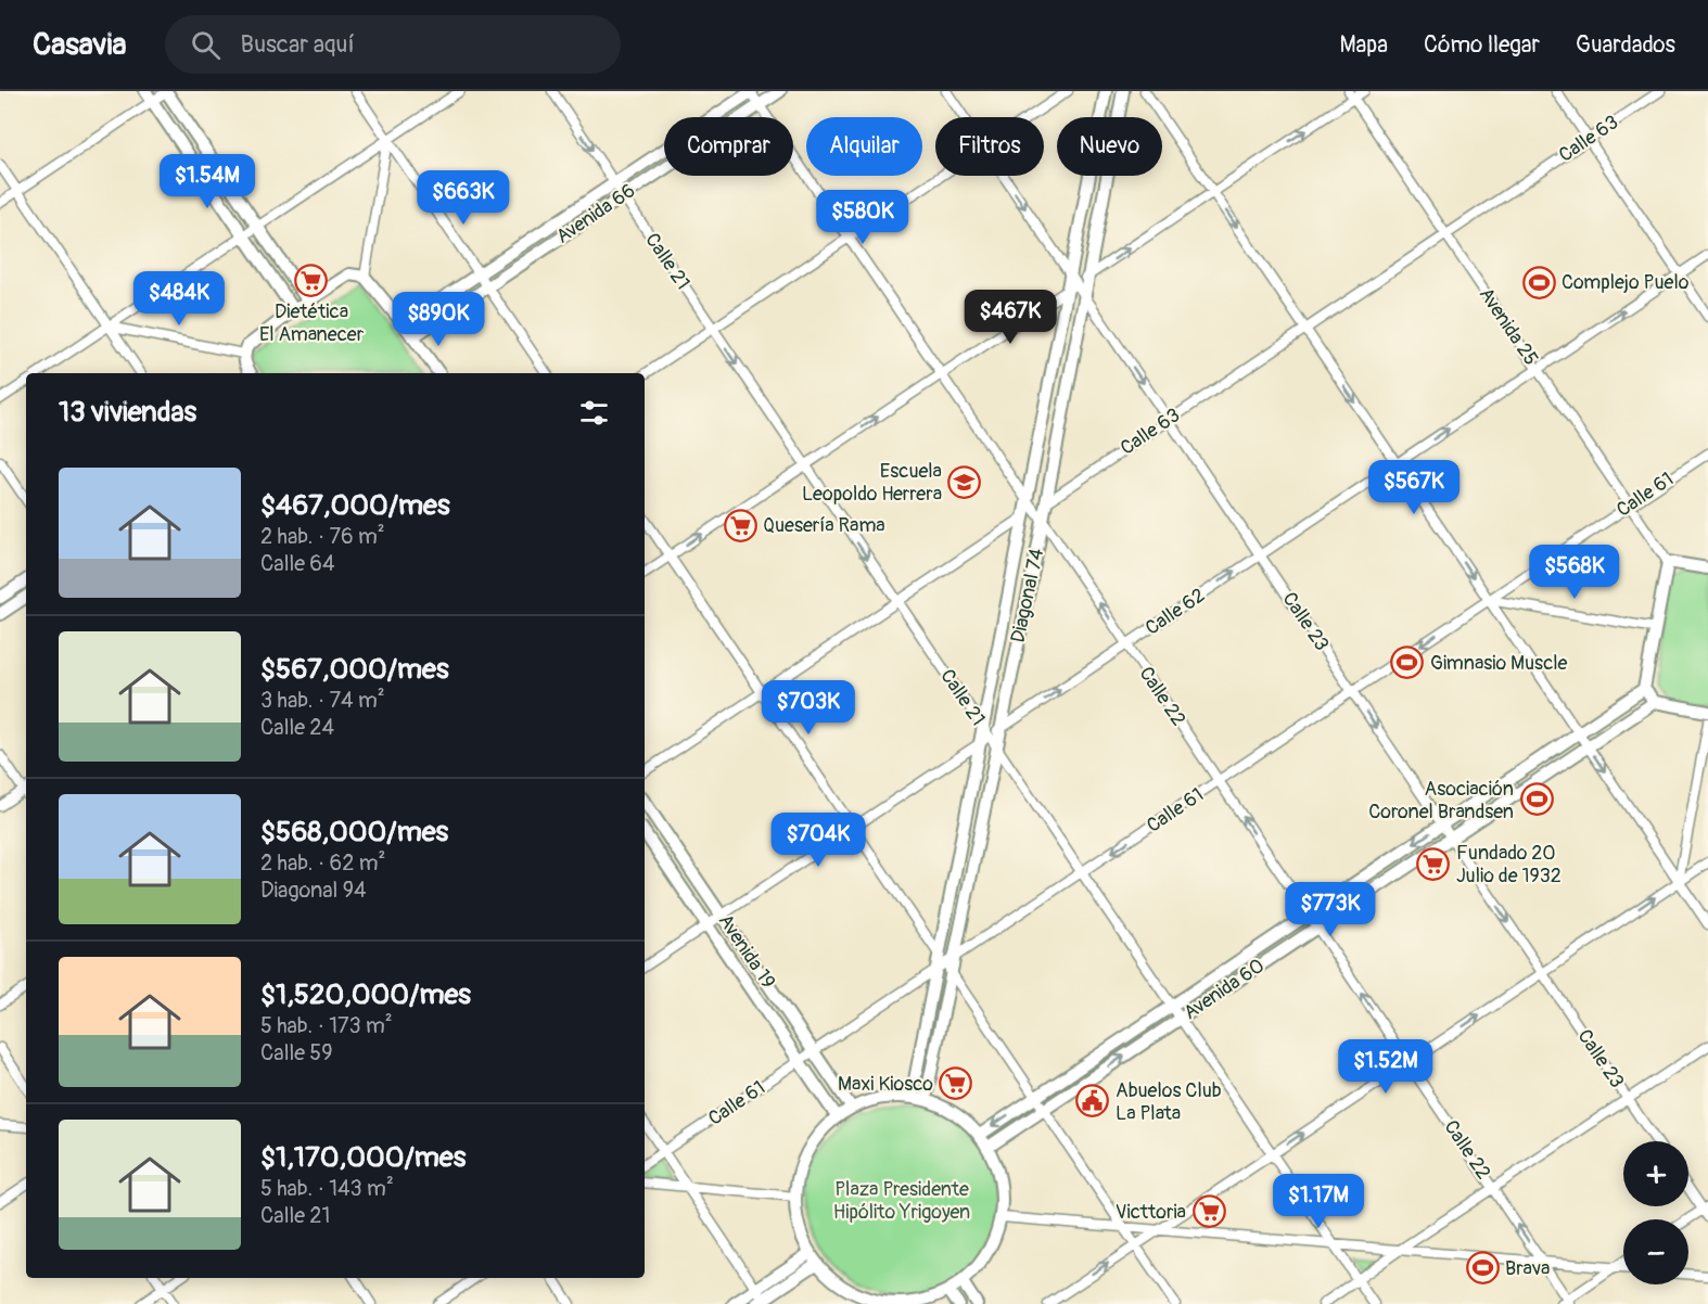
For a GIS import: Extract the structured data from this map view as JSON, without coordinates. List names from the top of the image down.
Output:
{
  "streets": {
    "main road": [
      "Avenida 66",
      "Diagonal 74",
      "Avenida 19",
      "Avenida 60"
    ],
    "street": [
      "Calle 63",
      "Calle 21",
      "Avenida 25",
      "Calle 61",
      "Calle 62",
      "Calle 23",
      "Calle 22"
    ]
  },
  "crossings": [
    ["Calle 63", "Avenida 25"],
    ["Calle 63", "Diagonal 74"],
    ["Calle 63", "Calle 23"],
    ["Calle 63", "Calle 22"],
    ["Avenida 66", "Calle 21"],
    ["Avenida 66", "Calle 22"],
    ["Calle 21", "Calle 61"],
    ["Calle 21", "Diagonal 74"],
    ["Calle 21", "Calle 62"],
    ["Calle 21", "Avenida 60"],
    ["Avenida 25", "Calle 61"],
    ["Avenida 25", "Calle 62"],
    ["Calle 61", "Diagonal 74"],
    ["Calle 61", "Calle 23"],
    ["Calle 61", "Calle 22"],
    ["Calle 61", "Avenida 19"],
    ["Diagonal 74", "Calle 62"],
    ["Diagonal 74", "Calle 23"],
    ["Diagonal 74", "Calle 22"],
    ["Diagonal 74", "Avenida 19"],
    ["Diagonal 74", "Avenida 60"],
    ["Calle 62", "Calle 23"],
    ["Calle 62", "Calle 22"],
    ["Calle 62", "Avenida 19"],
    ["Calle 23", "Avenida 60"],
    ["Calle 22", "Avenida 60"],
    ["Avenida 19", "Avenida 60"]
  ],
  "one_way": ["Calle 62", "Calle 23", "Calle 22"],
  "parks": ["Plaza Presidente Hipólito Yrigoyen"],
  "places": {
    "supermarket": [
      "Dietética El Amanecer",
      "Quesería Rama",
      "Fundado 20 Julio de 1932",
      "Maxi Kiosco",
      "Victtoria"
    ],
    "sports": [
      "Complejo Puelo",
      "Gimnasio Muscle",
      "Asociación Coronel Brandsen",
      "Brava"
    ],
    "school or university": ["Escuela Leopoldo Herrera"],
    "public building": ["Abuelos Club La Plata"]
  },
  "page": {
    "header": "Casavia",
    "search": "Buscar aquí",
    "nav": ["Mapa", "Cómo llegar", "Guardados"],
    "chip": [
      "Comprar",
      "Alquilar",
      "Filtros",
      "Nuevo"
    ],
    "price": [
      "$1.54M",
      "$663K",
      "$580K",
      "$484K",
      "$467K",
      "$890K",
      "$567K",
      "$568K",
      "$703K",
      "$704K",
      "$773K",
      "$1.52M",
      "$1.17M"
    ],
    "heading": "13 viviendas",
    "list": [
      {
        "name": "$467,000/mes",
        "note": "2 hab. · 76 m² · Calle 64"
      },
      {
        "name": "$567,000/mes",
        "note": "3 hab. · 74 m² · Calle 24"
      },
      {
        "name": "$568,000/mes",
        "note": "2 hab. · 62 m² · Diagonal 94"
      },
      {
        "name": "$1,520,000/mes",
        "note": "5 hab. · 173 m² · Calle 59"
      },
      {
        "name": "$1,170,000/mes",
        "note": "5 hab. · 143 m² · Calle 21"
      }
    ],
    "map_buttons": ["+", "−"]
  }
}
